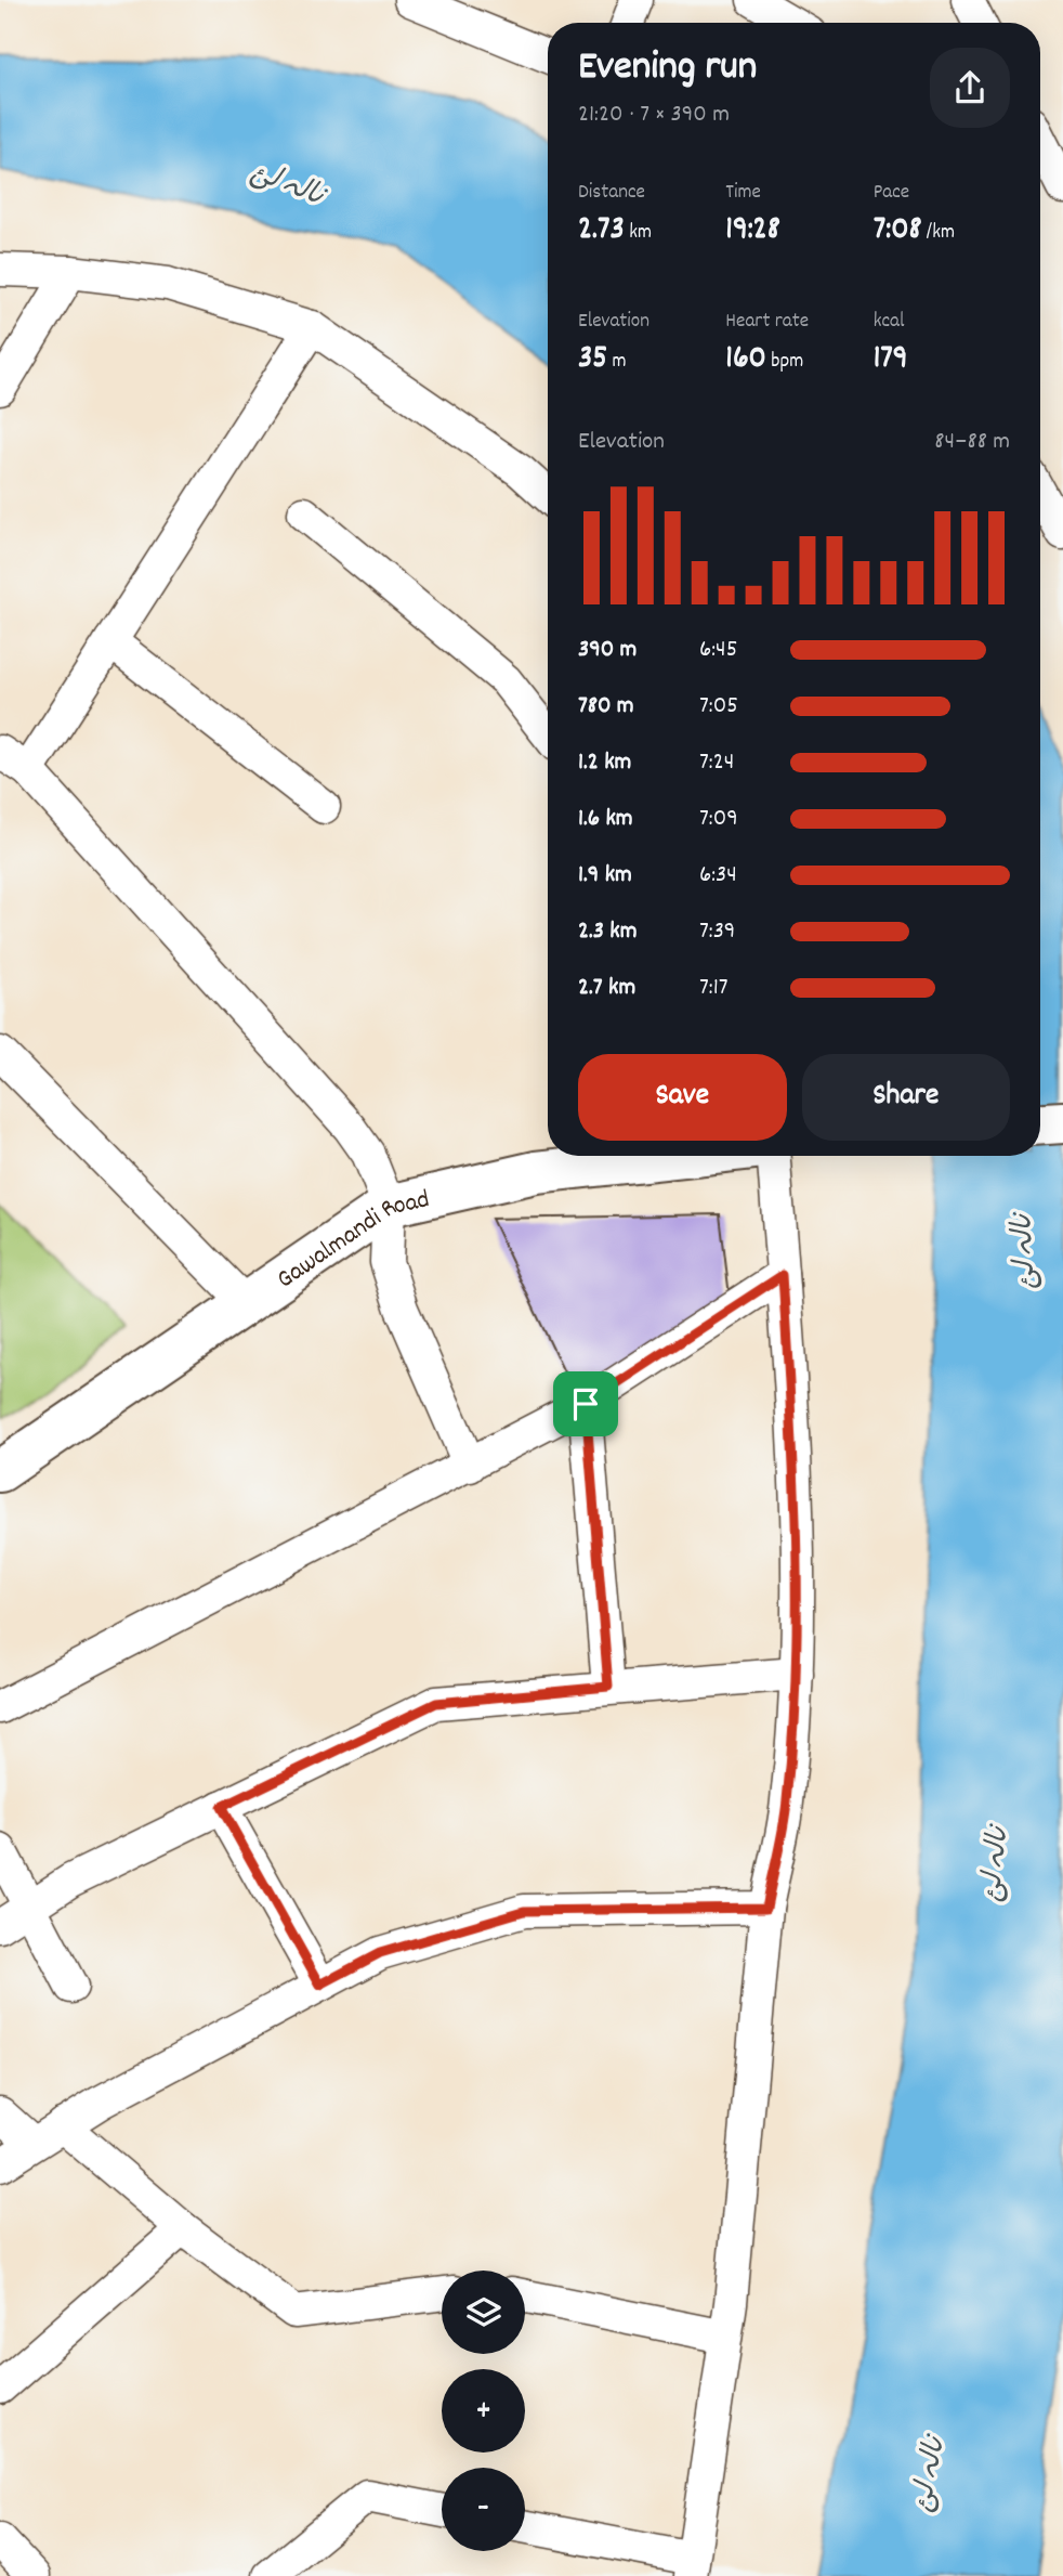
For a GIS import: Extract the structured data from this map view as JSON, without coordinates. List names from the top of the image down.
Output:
{
  "streets": {
    "street": ["Gawalmandi Road"]
  },
  "water": ["نالہ لئ"],
  "page": {
    "heading": ["Evening run", "21:20 · 7 × 390 m"],
    "stats": [
      ["Distance", "2.73 km"],
      ["Time", "19:28"],
      ["Pace", "7:08 /km"],
      ["Elevation", "35 m"],
      ["Heart rate", "160 bpm"],
      ["kcal", "179"]
    ],
    "chart": ["Elevation", "84–88 m"],
    "list": [
      {
        "name": "390 m",
        "note": "6:45"
      },
      {
        "name": "780 m",
        "note": "7:05"
      },
      {
        "name": "1.2 km",
        "note": "7:24"
      },
      {
        "name": "1.6 km",
        "note": "7:09"
      },
      {
        "name": "1.9 km",
        "note": "6:34"
      },
      {
        "name": "2.3 km",
        "note": "7:39"
      },
      {
        "name": "2.7 km",
        "note": "7:17"
      }
    ],
    "buttons": ["Save", "Share"],
    "map_buttons": ["+", "−"]
  }
}
